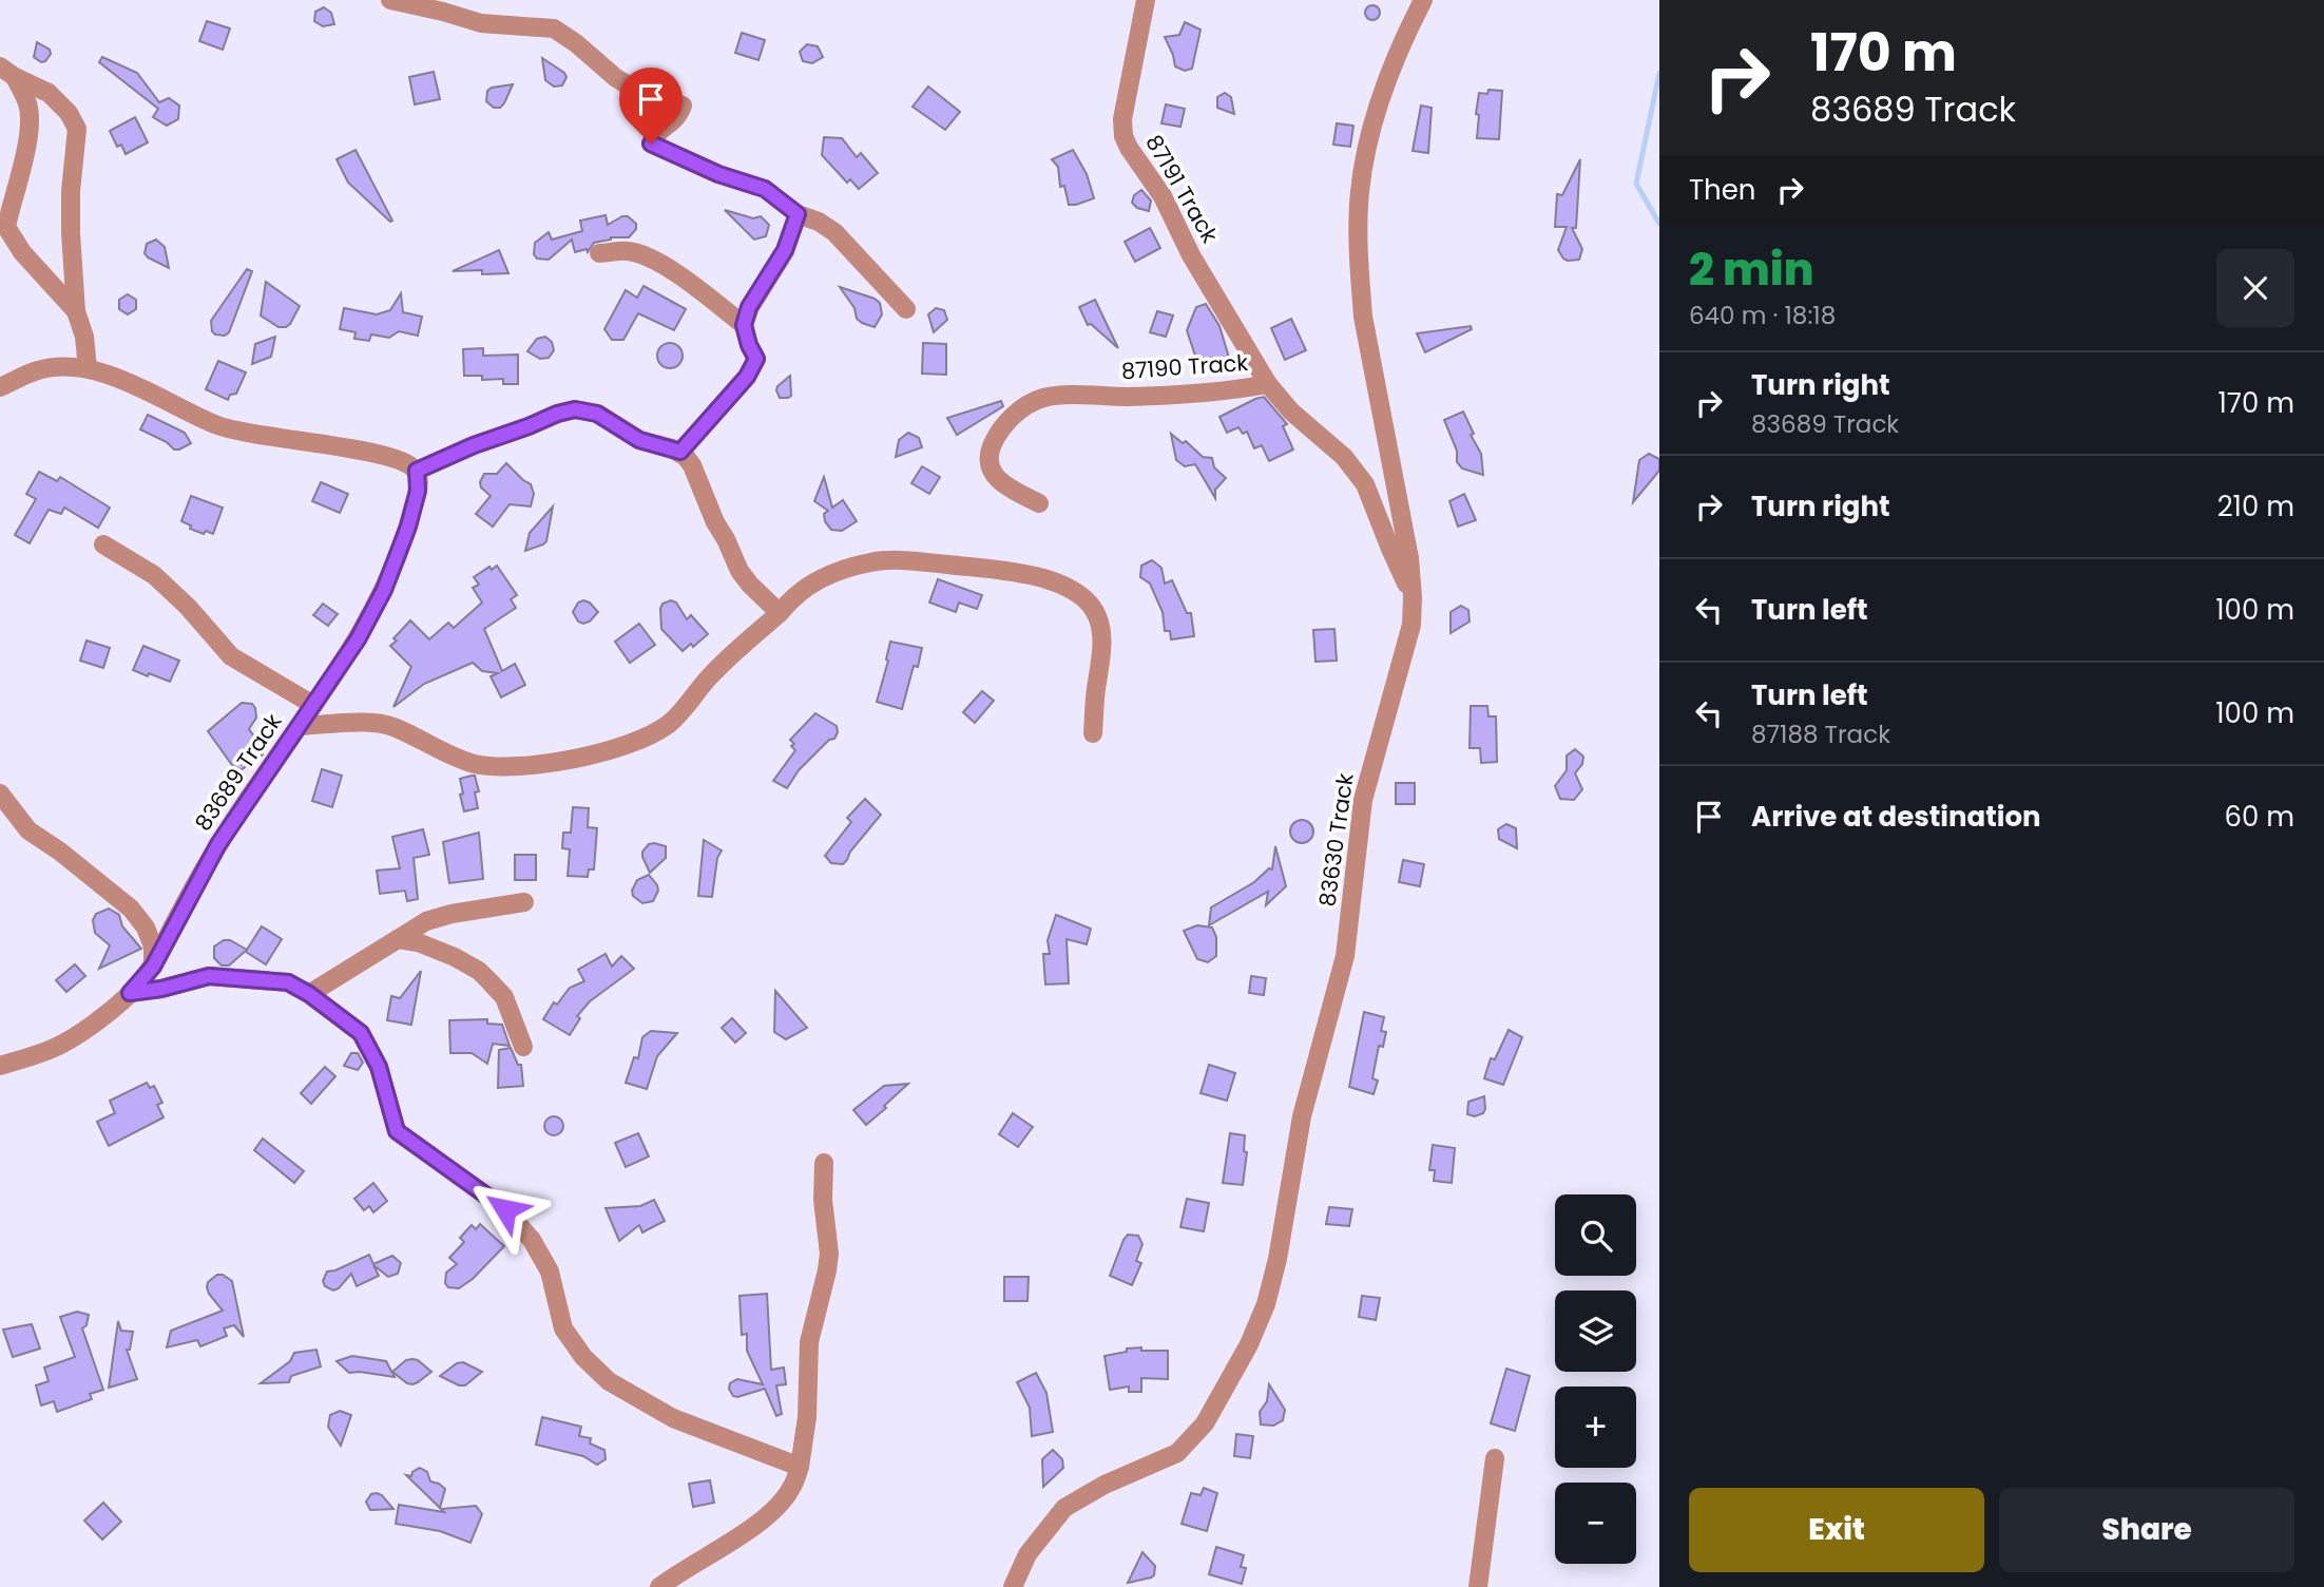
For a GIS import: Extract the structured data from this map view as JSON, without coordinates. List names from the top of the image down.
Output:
{
  "streets": {
    "street": [
      "87191 Track",
      "87190 Track",
      "83689 Track",
      "83630 Track"
    ]
  },
  "crossings": [
    ["87191 Track", "87190 Track"],
    ["87190 Track", "83630 Track"]
  ],
  "page": {
    "turn": ["170 m", "83689 Track"],
    "then": "Then",
    "heading": ["2 min", "640 m · 18:18"],
    "list": [
      {
        "name": "Turn right",
        "note": "83689 Track",
        "value": "170 m"
      },
      {
        "name": "Turn right",
        "value": "210 m"
      },
      {
        "name": "Turn left",
        "value": "100 m"
      },
      {
        "name": "Turn left",
        "note": "87188 Track",
        "value": "100 m"
      },
      {
        "name": "Arrive at destination",
        "value": "60 m"
      }
    ],
    "map_buttons": ["+", "−"],
    "buttons": ["Exit", "Share"]
  }
}
